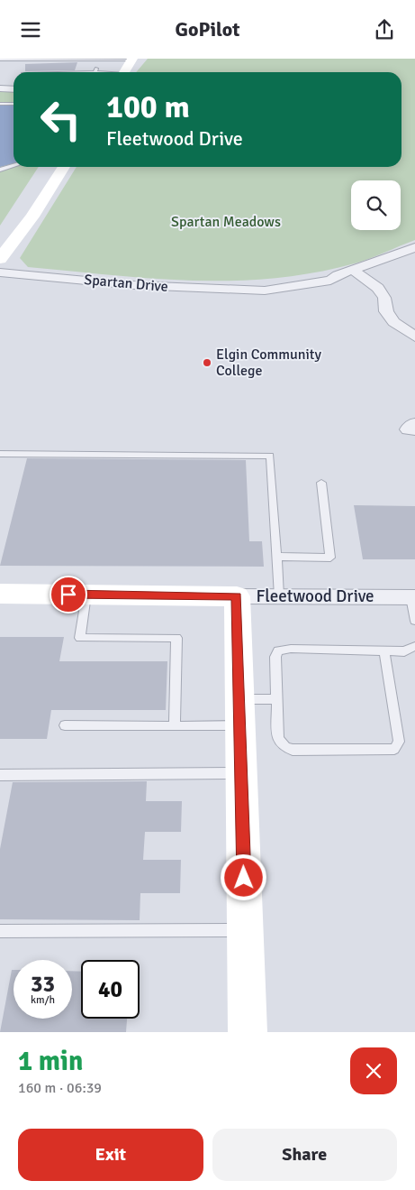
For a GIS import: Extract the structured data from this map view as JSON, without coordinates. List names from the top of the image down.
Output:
{
  "streets": {
    "street": ["Spartan Drive", "Fleetwood Drive"]
  },
  "parks": ["Spartan Meadows"],
  "places": ["Elgin Community College"],
  "page": {
    "header": "GoPilot",
    "turn": ["100 m", "Fleetwood Drive"],
    "speed": "33 km/h",
    "limit": "40",
    "heading": ["1 min", "160 m · 06:39"],
    "buttons": ["Exit", "Share"]
  }
}
